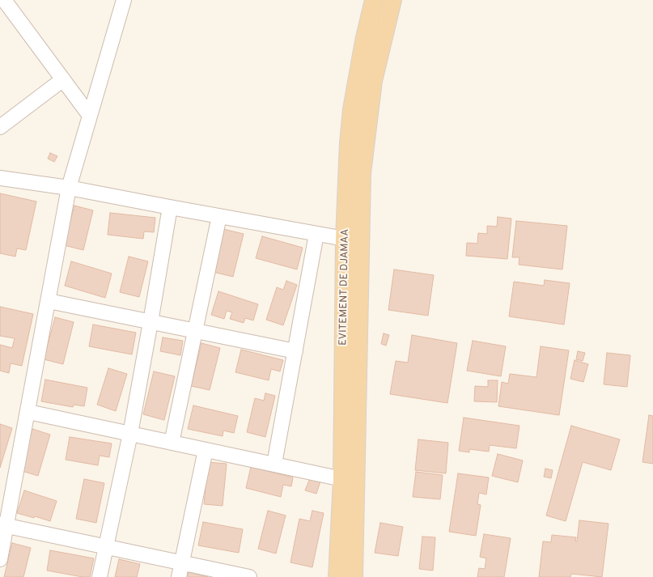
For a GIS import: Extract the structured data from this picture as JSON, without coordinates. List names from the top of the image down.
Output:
{
  "streets": {
    "main road": ["EVITEMENT DE DJAMAA"]
  }
}
